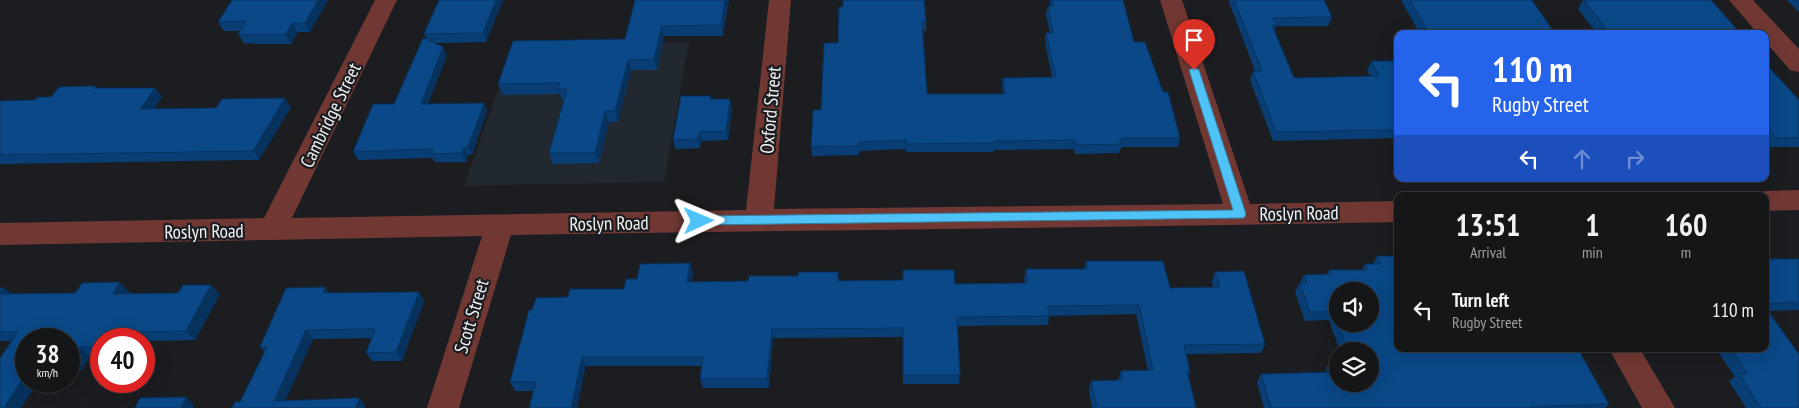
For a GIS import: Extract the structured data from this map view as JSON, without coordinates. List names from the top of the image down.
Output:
{
  "streets": {
    "street": [
      "Oxford Street",
      "Cambridge Street",
      "Roslyn Road",
      "Scott Street"
    ]
  },
  "crossings": [
    ["Oxford Street", "Roslyn Road"],
    ["Cambridge Street", "Roslyn Road"],
    ["Roslyn Road", "Scott Street"]
  ],
  "page": {
    "turn": ["110 m", "Rugby Street"],
    "eta": [
      "13:51",
      "Arrival",
      "1",
      "min",
      "160",
      "m"
    ],
    "list": [
      {
        "name": "Turn left",
        "note": "Rugby Street",
        "value": "110 m"
      }
    ],
    "speed": "38 km/h",
    "limit": "40"
  }
}
